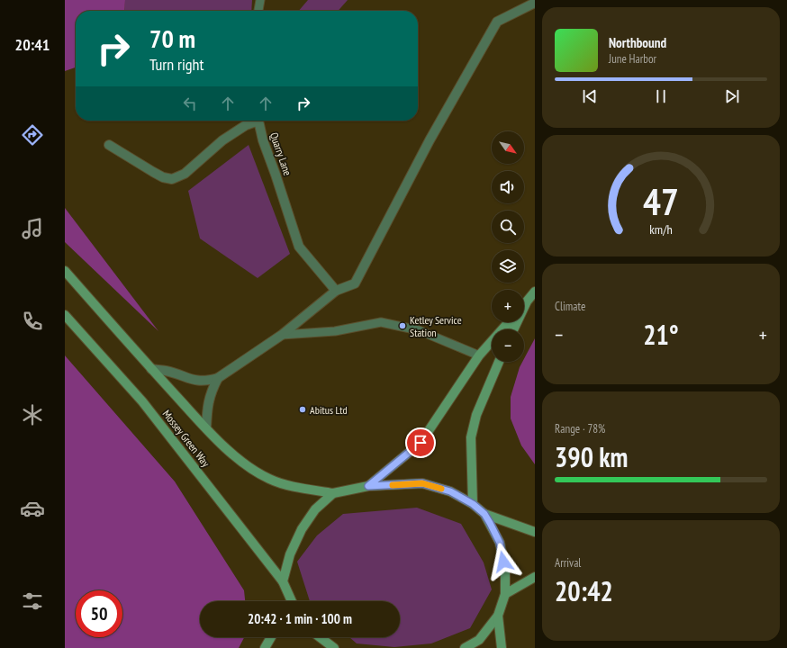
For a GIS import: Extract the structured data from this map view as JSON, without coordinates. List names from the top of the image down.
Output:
{
  "streets": {
    "main road": ["Mossey Green Way"],
    "street": ["Quarry Lane"]
  },
  "places": ["Ketley Service Station", "Abitus Ltd"],
  "north": "bottom right",
  "page": {
    "tabs": "20:41",
    "turn": ["70 m", "Turn right"],
    "song": ["Northbound", "June Harbor"],
    "map_buttons": ["+", "−"],
    "tile": [
      "Climate",
      ["Range · 78%", "390 km"],
      ["Arrival", "20:42"]
    ],
    "heat": ["−", "21°", "+"],
    "limit": "50",
    "trip": "20:42 · 1 min · 100 m",
    "gauge": ["47", "km/h"]
  }
}
